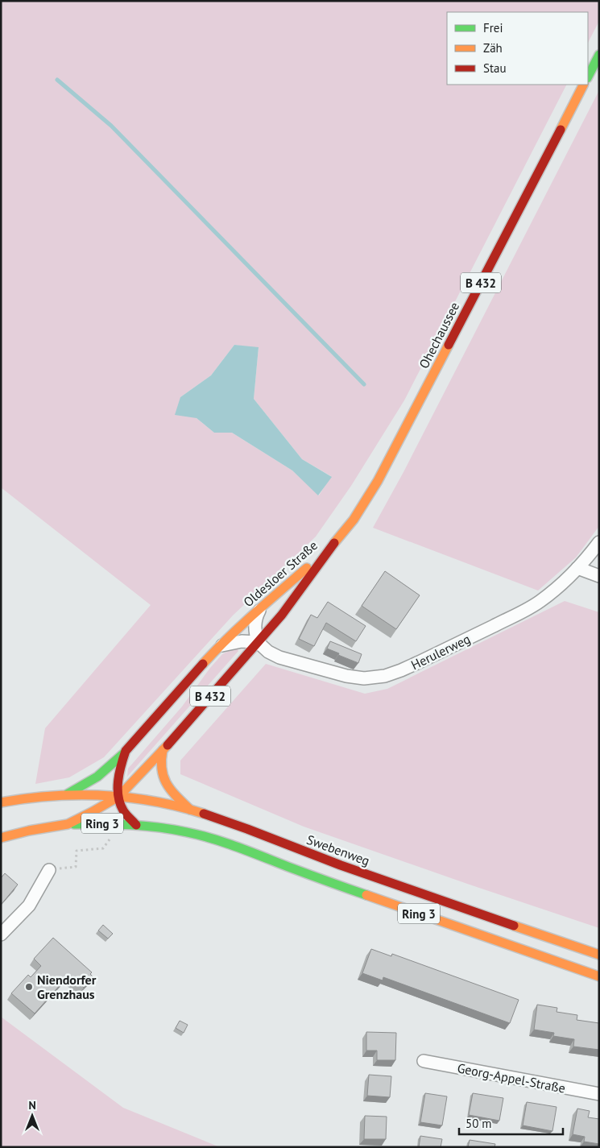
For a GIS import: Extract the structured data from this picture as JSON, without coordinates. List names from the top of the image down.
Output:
{
  "streets": {
    "main road": [
      "B 432",
      "Ohechaussee",
      "Oldesloer Straße",
      "Ring 3",
      "Swebenweg"
    ],
    "street": ["Herulerweg", "Georg-Appel-Straße"]
  },
  "crossings": [
    ["B 432", "Oldesloer Straße"],
    ["B 432", "Ring 3"],
    ["B 432", "Swebenweg"],
    ["Ohechaussee", "Oldesloer Straße"],
    ["Oldesloer Straße", "Herulerweg"],
    ["Oldesloer Straße", "Ring 3"],
    ["Oldesloer Straße", "Swebenweg"],
    ["Ring 3", "Swebenweg"]
  ],
  "places": ["Niendorfer Grenzhaus"],
  "legend": ["Frei", "Zäh", "Stau"],
  "scale_bar": "50 m",
  "north": "top"
}
